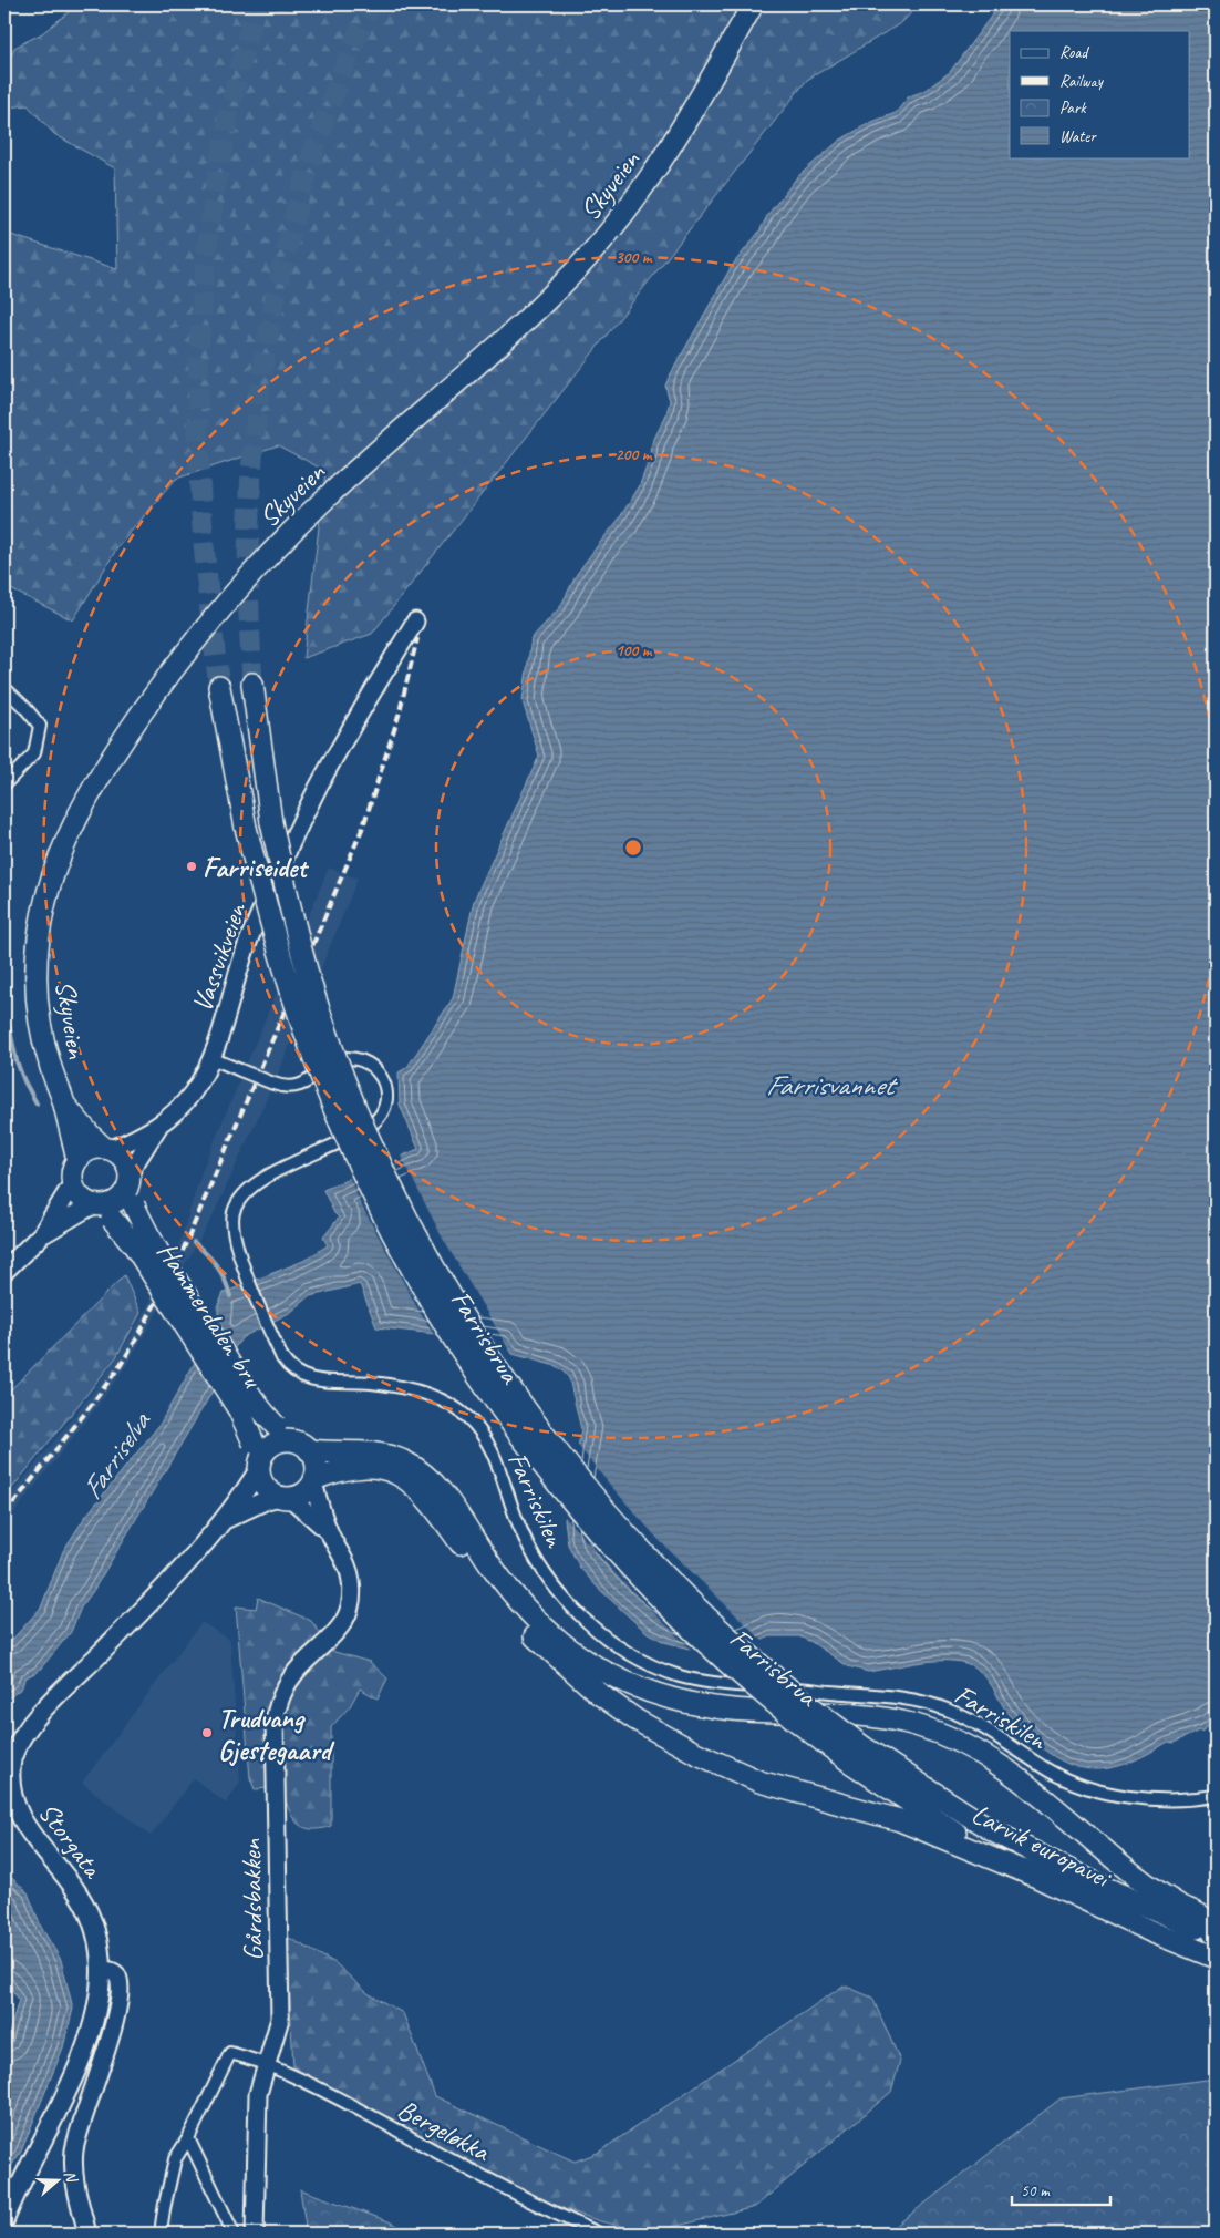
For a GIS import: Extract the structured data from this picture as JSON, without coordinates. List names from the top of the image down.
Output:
{
  "streets": {
    "highway": [
      "Skyveien",
      "Hammerdalen bru",
      "Farrisbrua",
      "Larvik europavei"
    ],
    "main road": ["Storgata"],
    "street": [
      "Vassvikveien",
      "Farriskilen",
      "Gårdsbakken",
      "Bergeløkka"
    ]
  },
  "crossings": [
    ["Skyveien", "Vassvikveien"],
    ["Skyveien", "Hammerdalen bru"],
    ["Vassvikveien", "Hammerdalen bru"],
    ["Vassvikveien", "Farriskilen"],
    ["Hammerdalen bru", "Storgata"],
    ["Hammerdalen bru", "Gårdsbakken"],
    ["Farrisbrua", "Larvik europavei"],
    ["Storgata", "Gårdsbakken"],
    ["Gårdsbakken", "Bergeløkka"]
  ],
  "water": ["Farrisvannet", "Farriselva"],
  "places": ["Farriseidet", "Trudvang Gjestegaard"],
  "legend": [
    "Road",
    "Railway",
    "Park",
    "Water"
  ],
  "scale_bar": "50 m",
  "north": "right",
  "rings": ["300 m", "200 m", "100 m"]
}
